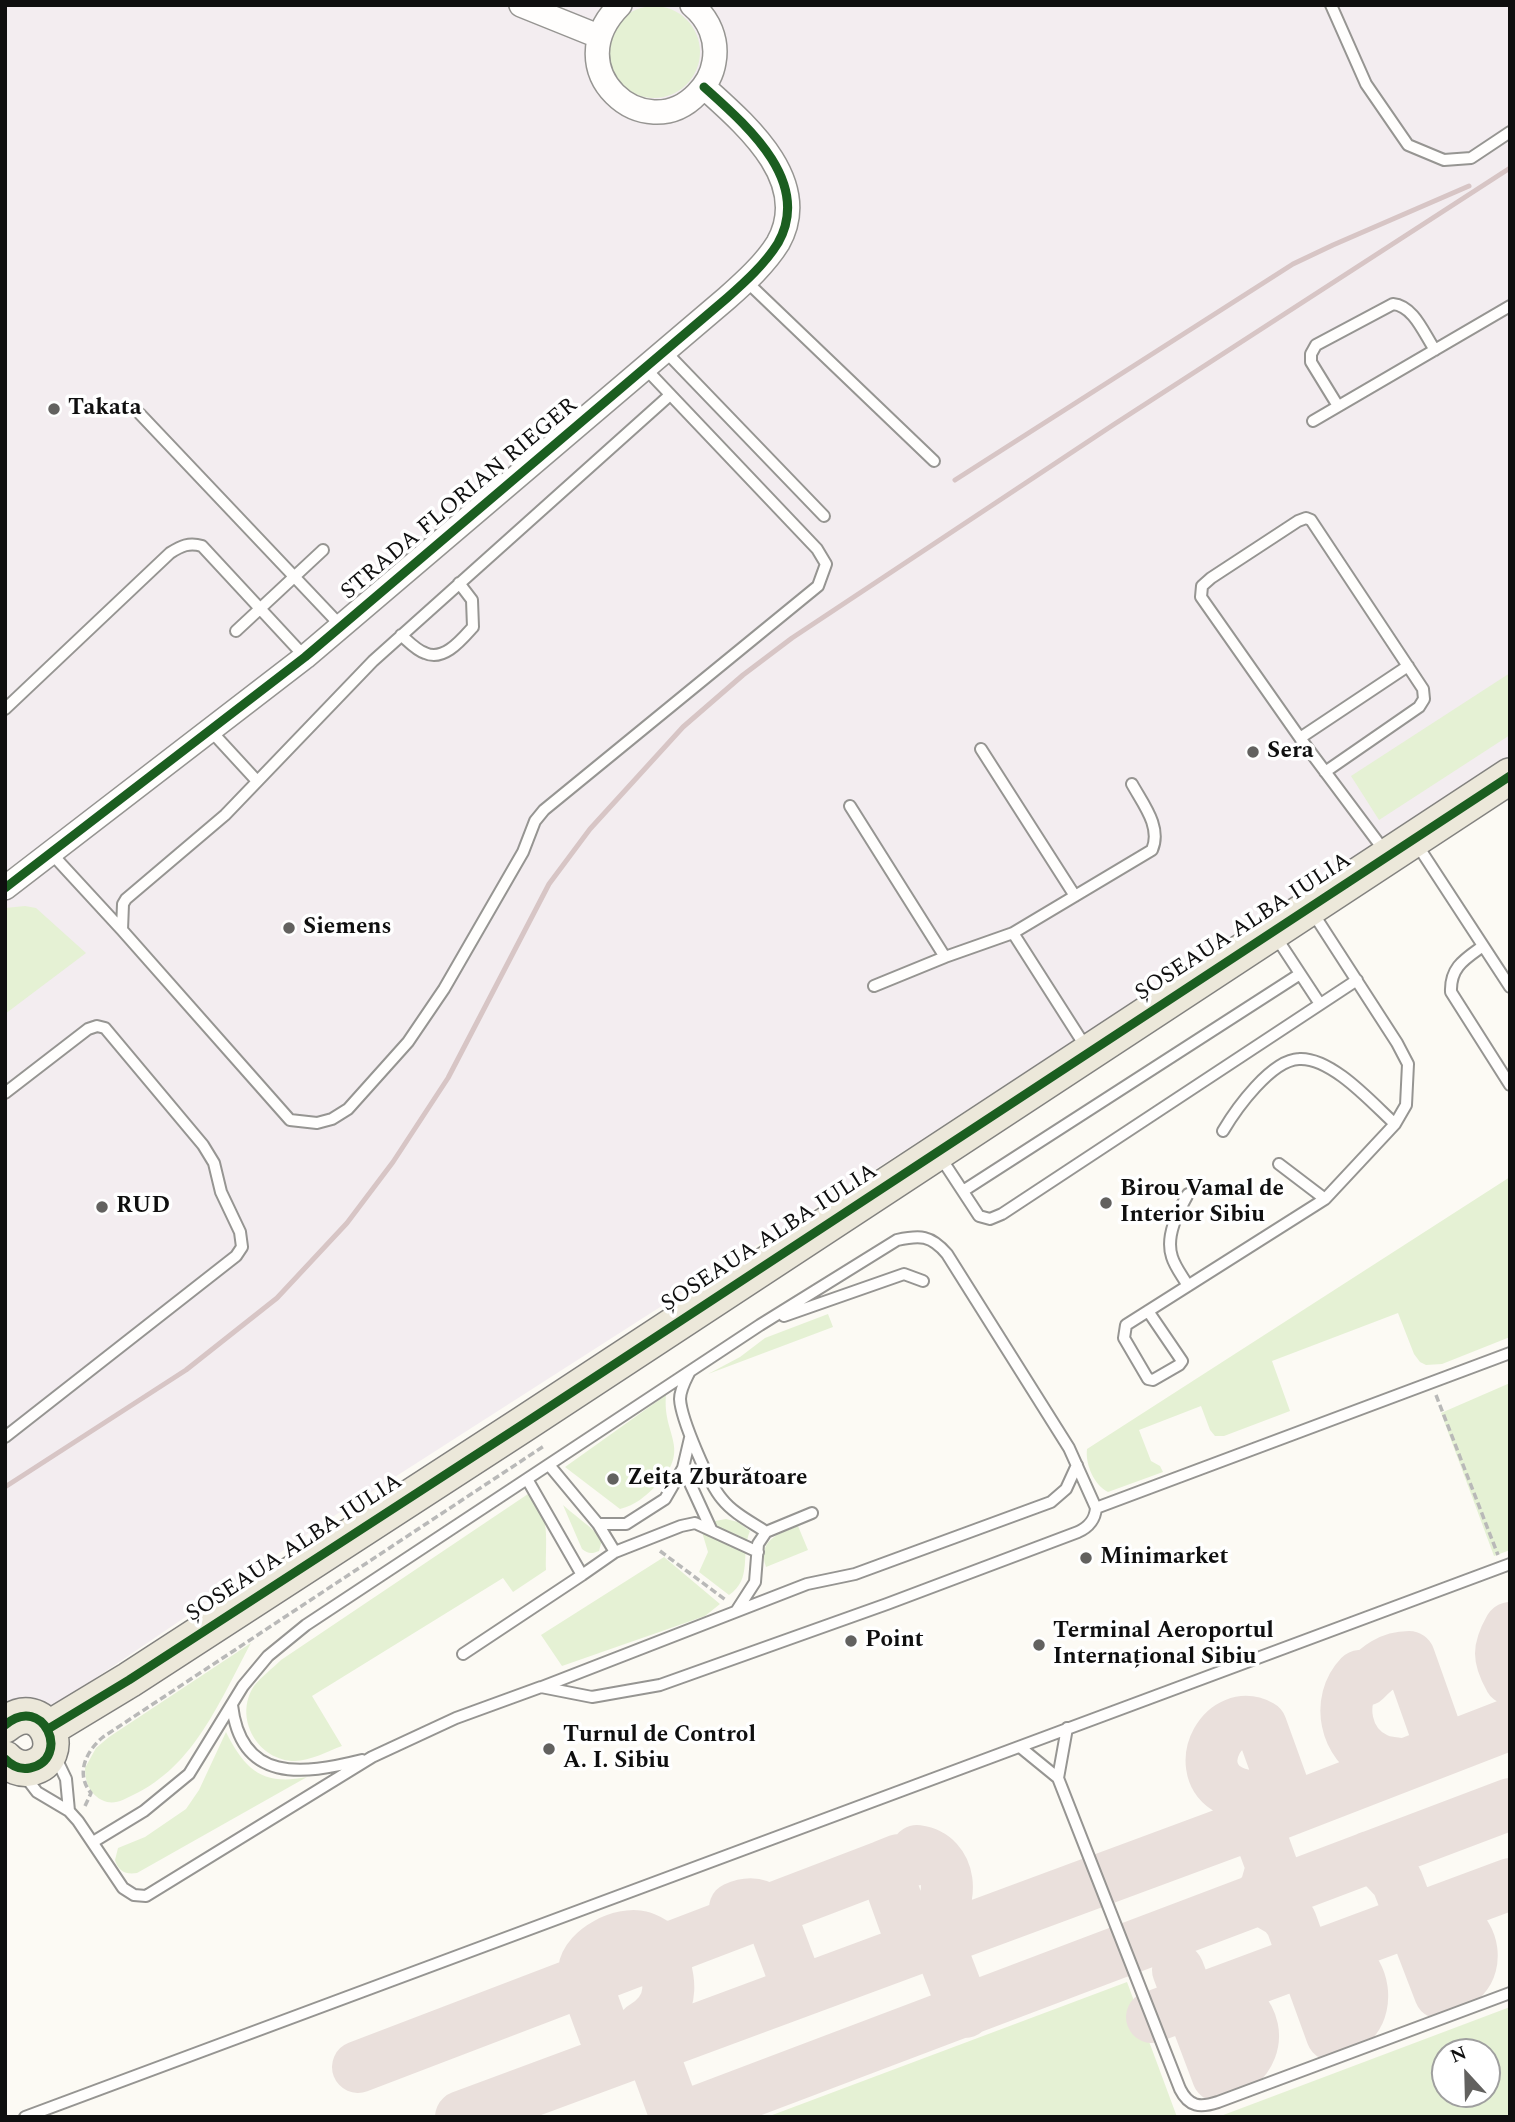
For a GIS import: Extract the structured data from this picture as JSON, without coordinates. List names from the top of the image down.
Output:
{
  "streets": {
    "main road": ["ȘOSEAUA ALBA IULIA"],
    "street": ["STRADA FLORIAN RIEGER"]
  },
  "places": [
    "Takata",
    "Sera",
    "Siemens",
    "Birou Vamal de Interior Sibiu",
    "RUD",
    "Zeița Zburătoare",
    "Minimarket",
    "Point",
    "Terminal Aeroportul Internațional Sibiu",
    "Turnul de Control A. I. Sibiu"
  ],
  "north": "top"
}
